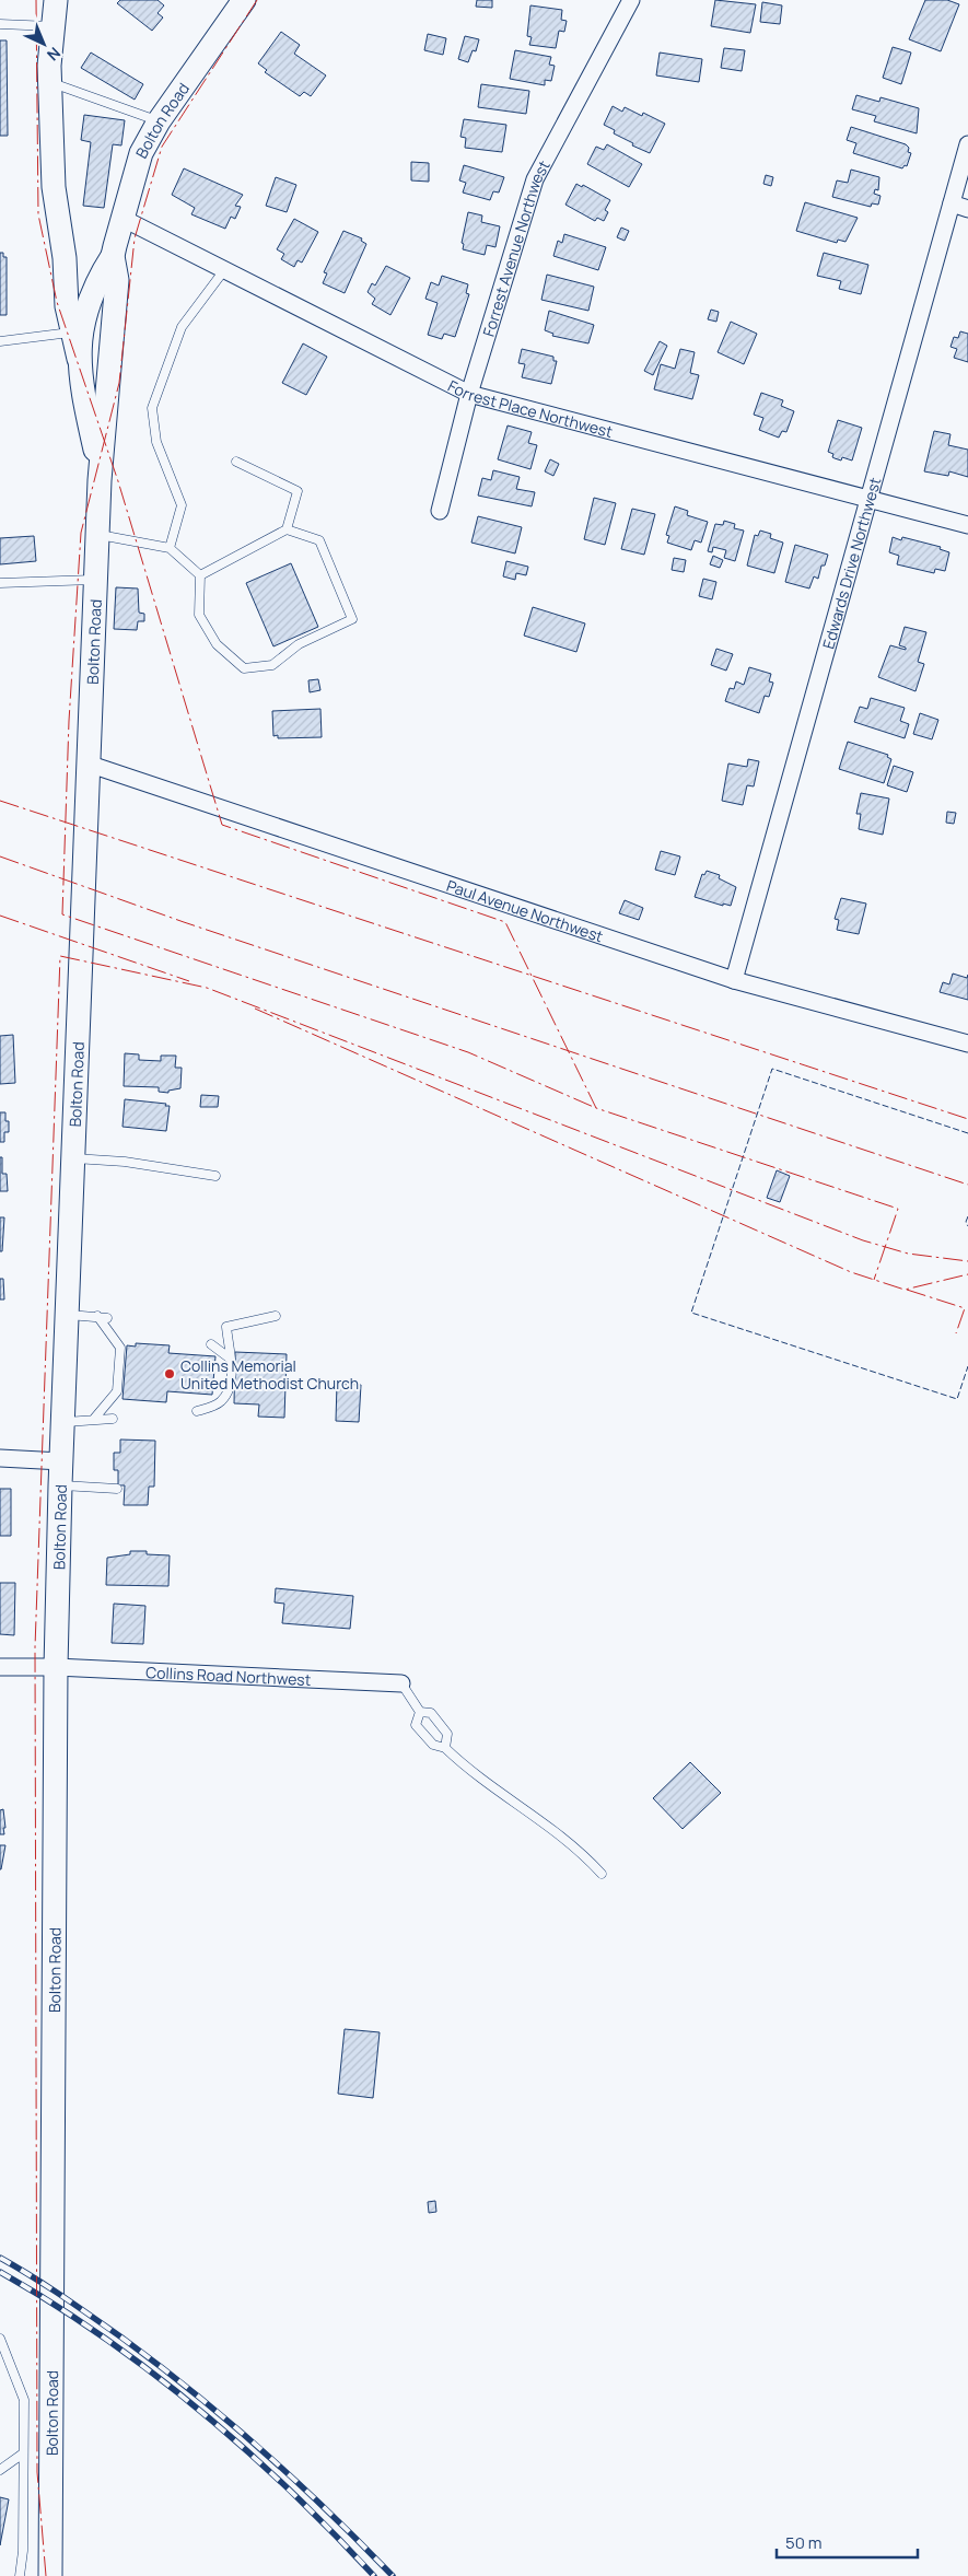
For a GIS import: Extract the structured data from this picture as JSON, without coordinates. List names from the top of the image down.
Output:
{
  "streets": {
    "street": [
      "Bolton Road",
      "Forrest Avenue Northwest",
      "Forrest Place Northwest",
      "Edwards Drive Northwest",
      "Paul Avenue Northwest",
      "Collins Road Northwest"
    ]
  },
  "crossings": [
    ["Bolton Road", "Forrest Place Northwest"],
    ["Bolton Road", "Paul Avenue Northwest"],
    ["Bolton Road", "Collins Road Northwest"],
    ["Forrest Avenue Northwest", "Forrest Place Northwest"],
    ["Forrest Place Northwest", "Edwards Drive Northwest"],
    ["Edwards Drive Northwest", "Paul Avenue Northwest"]
  ],
  "places": ["Collins Memorial United Methodist Church"],
  "scale_bar": "50 m",
  "north": "bottom right"
}
